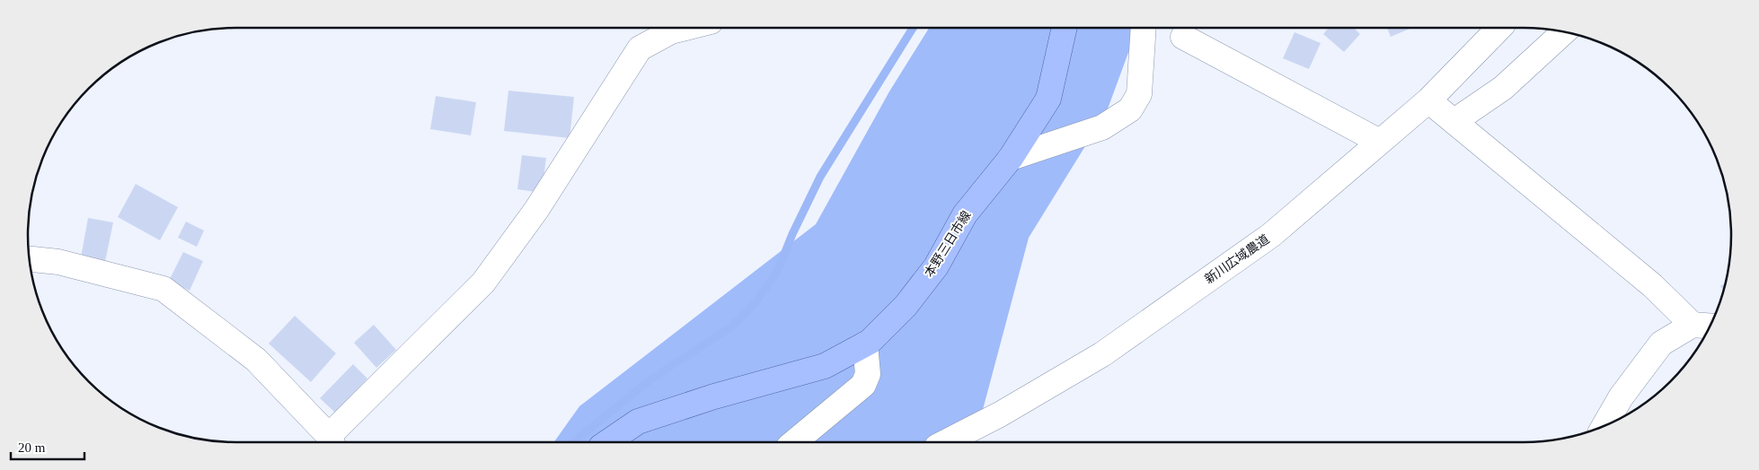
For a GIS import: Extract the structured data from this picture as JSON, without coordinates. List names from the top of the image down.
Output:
{
  "streets": {
    "main road": ["本野三日市線"],
    "street": ["新川広域農道"]
  },
  "scale_bar": "20 m"
}
